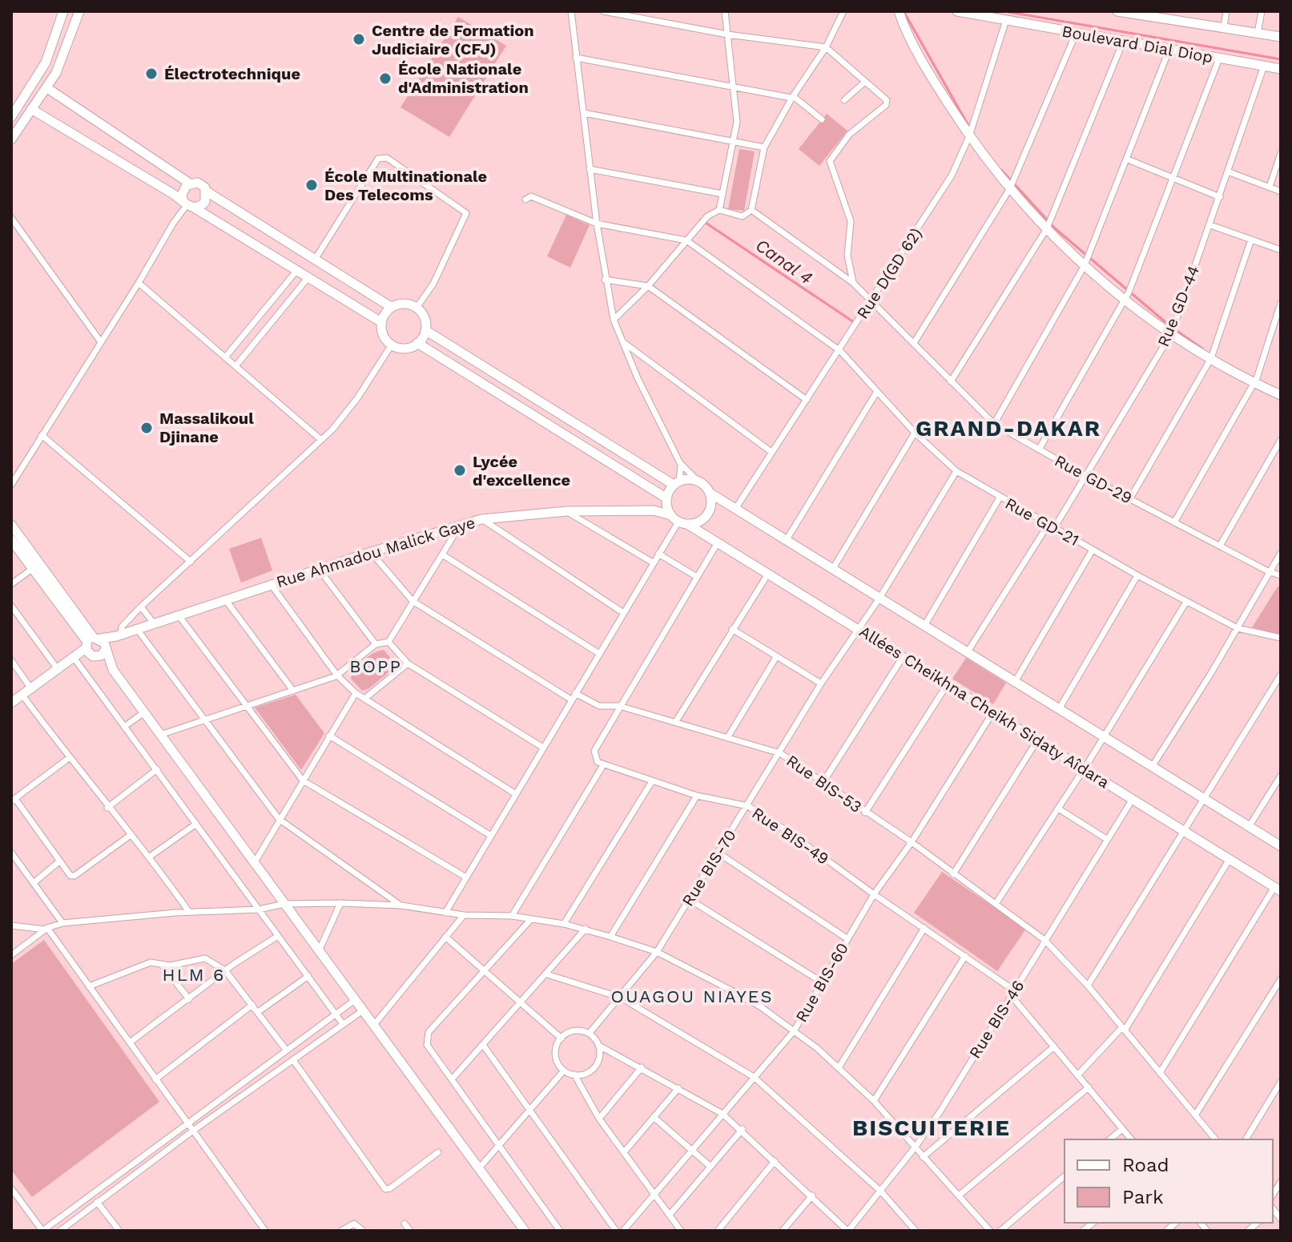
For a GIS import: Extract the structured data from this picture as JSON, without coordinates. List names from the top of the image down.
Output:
{
  "streets": {
    "main road": ["Boulevard Dial Diop", "Rue Ahmadou Malick Gaye", "Allées Cheikhna Cheikh Sidaty Aîdara"],
    "street": [
      "Rue D(GD 62)",
      "Rue GD-44",
      "Rue GD-29",
      "Rue GD-21",
      "Rue BIS-53",
      "Rue BIS-49",
      "Rue BIS-70",
      "Rue BIS-60",
      "Rue BIS-46"
    ]
  },
  "crossings": [
    ["Boulevard Dial Diop", "Rue D(GD 62)"],
    ["Boulevard Dial Diop", "Rue GD-44"],
    ["Rue D(GD 62)", "Rue GD-29"],
    ["Rue D(GD 62)", "Rue GD-21"],
    ["Rue GD-44", "Rue GD-29"],
    ["Rue GD-44", "Rue GD-21"],
    ["Rue GD-21", "Rue BIS-70"],
    ["Rue Ahmadou Malick Gaye", "Allées Cheikhna Cheikh Sidaty Aîdara"],
    ["Rue Ahmadou Malick Gaye", "Rue BIS-53"],
    ["Allées Cheikhna Cheikh Sidaty Aîdara", "Rue BIS-70"],
    ["Allées Cheikhna Cheikh Sidaty Aîdara", "Rue BIS-60"],
    ["Allées Cheikhna Cheikh Sidaty Aîdara", "Rue BIS-46"],
    ["Rue BIS-53", "Rue BIS-70"],
    ["Rue BIS-53", "Rue BIS-60"],
    ["Rue BIS-53", "Rue BIS-46"],
    ["Rue BIS-49", "Rue BIS-70"],
    ["Rue BIS-49", "Rue BIS-60"],
    ["Rue BIS-49", "Rue BIS-46"]
  ],
  "districts": [
    "GRAND-DAKAR",
    "BOPP",
    "HLM 6",
    "OUAGOU NIAYES",
    "BISCUITERIE"
  ],
  "water": ["Canal 4"],
  "places": [
    "Centre de Formation Judiciaire (CFJ)",
    "Électrotechnique",
    "École Nationale d'Administration",
    "École Multinationale Des Telecoms",
    "Massalikoul Djinane",
    "Lycée d'excellence"
  ],
  "legend": ["Road", "Park"]
}
